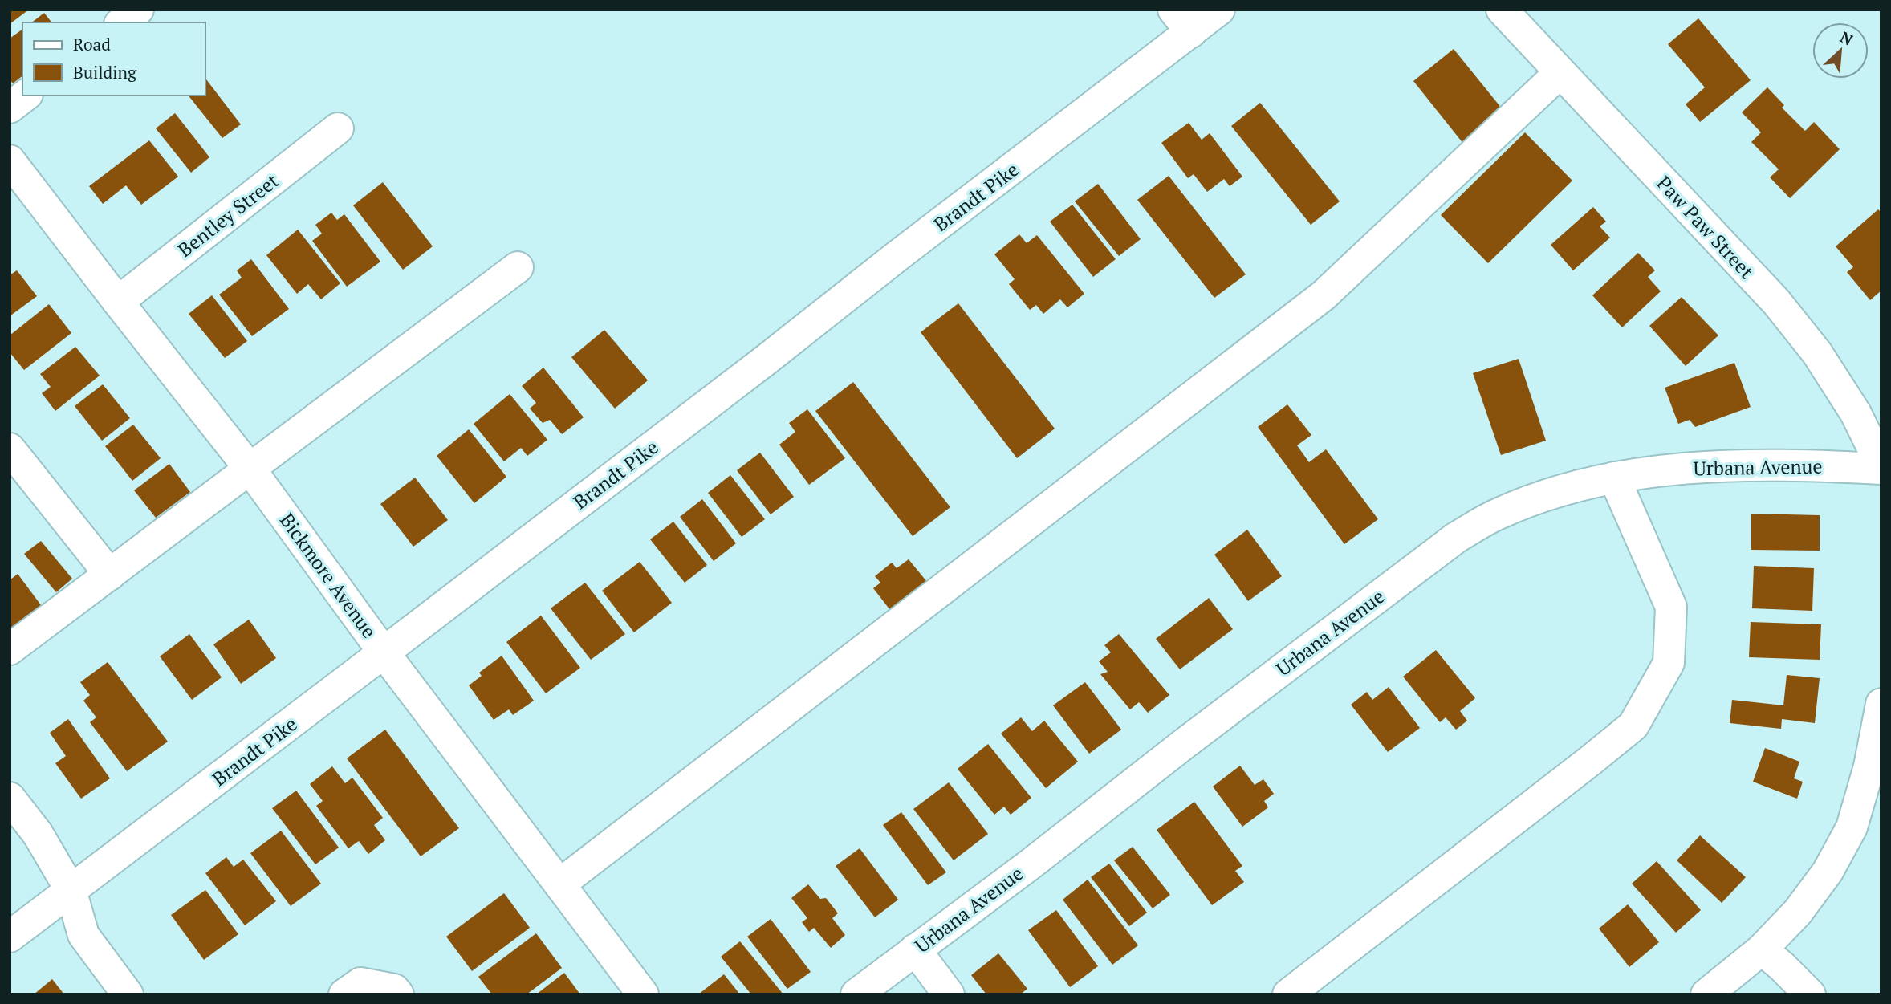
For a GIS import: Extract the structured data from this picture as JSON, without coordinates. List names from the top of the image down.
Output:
{
  "streets": {
    "street": [
      "Brandt Pike",
      "Bentley Street",
      "Paw Paw Street",
      "Urbana Avenue",
      "Bickmore Avenue"
    ]
  },
  "crossings": [
    ["Brandt Pike", "Bickmore Avenue"],
    ["Bentley Street", "Bickmore Avenue"],
    ["Paw Paw Street", "Urbana Avenue"]
  ],
  "legend": ["Road", "Building"],
  "north": "top right"
}
